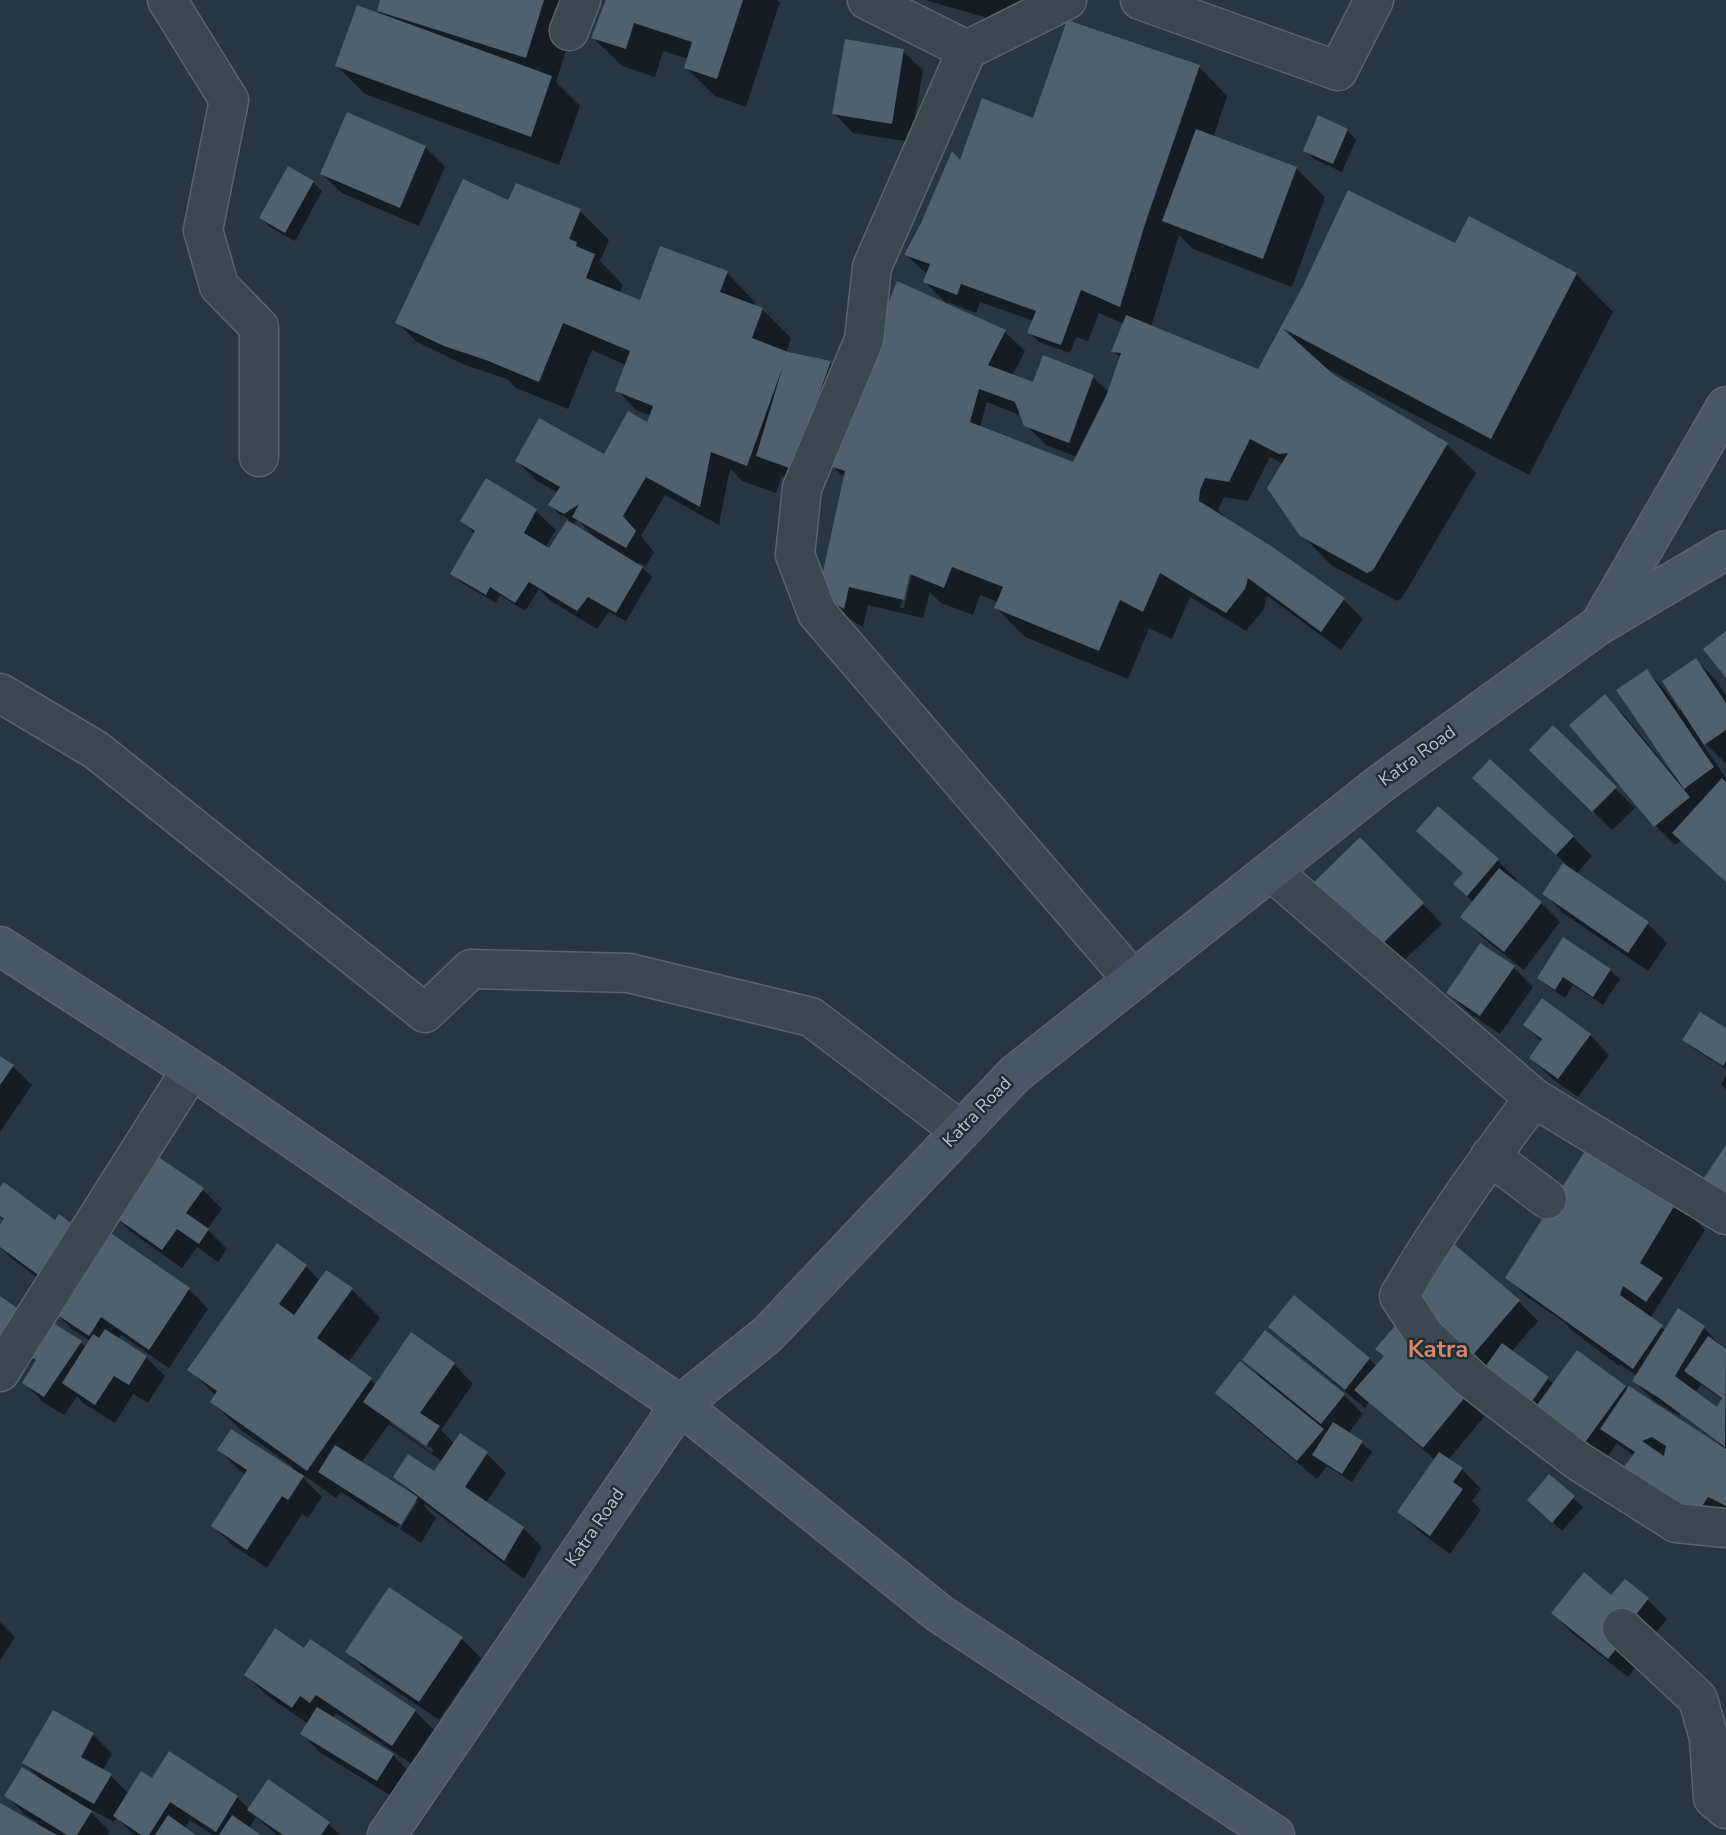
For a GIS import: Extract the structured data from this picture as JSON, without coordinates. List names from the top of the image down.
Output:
{
  "streets": {
    "street": ["Katra Road"]
  },
  "districts": ["Katra"]
}
